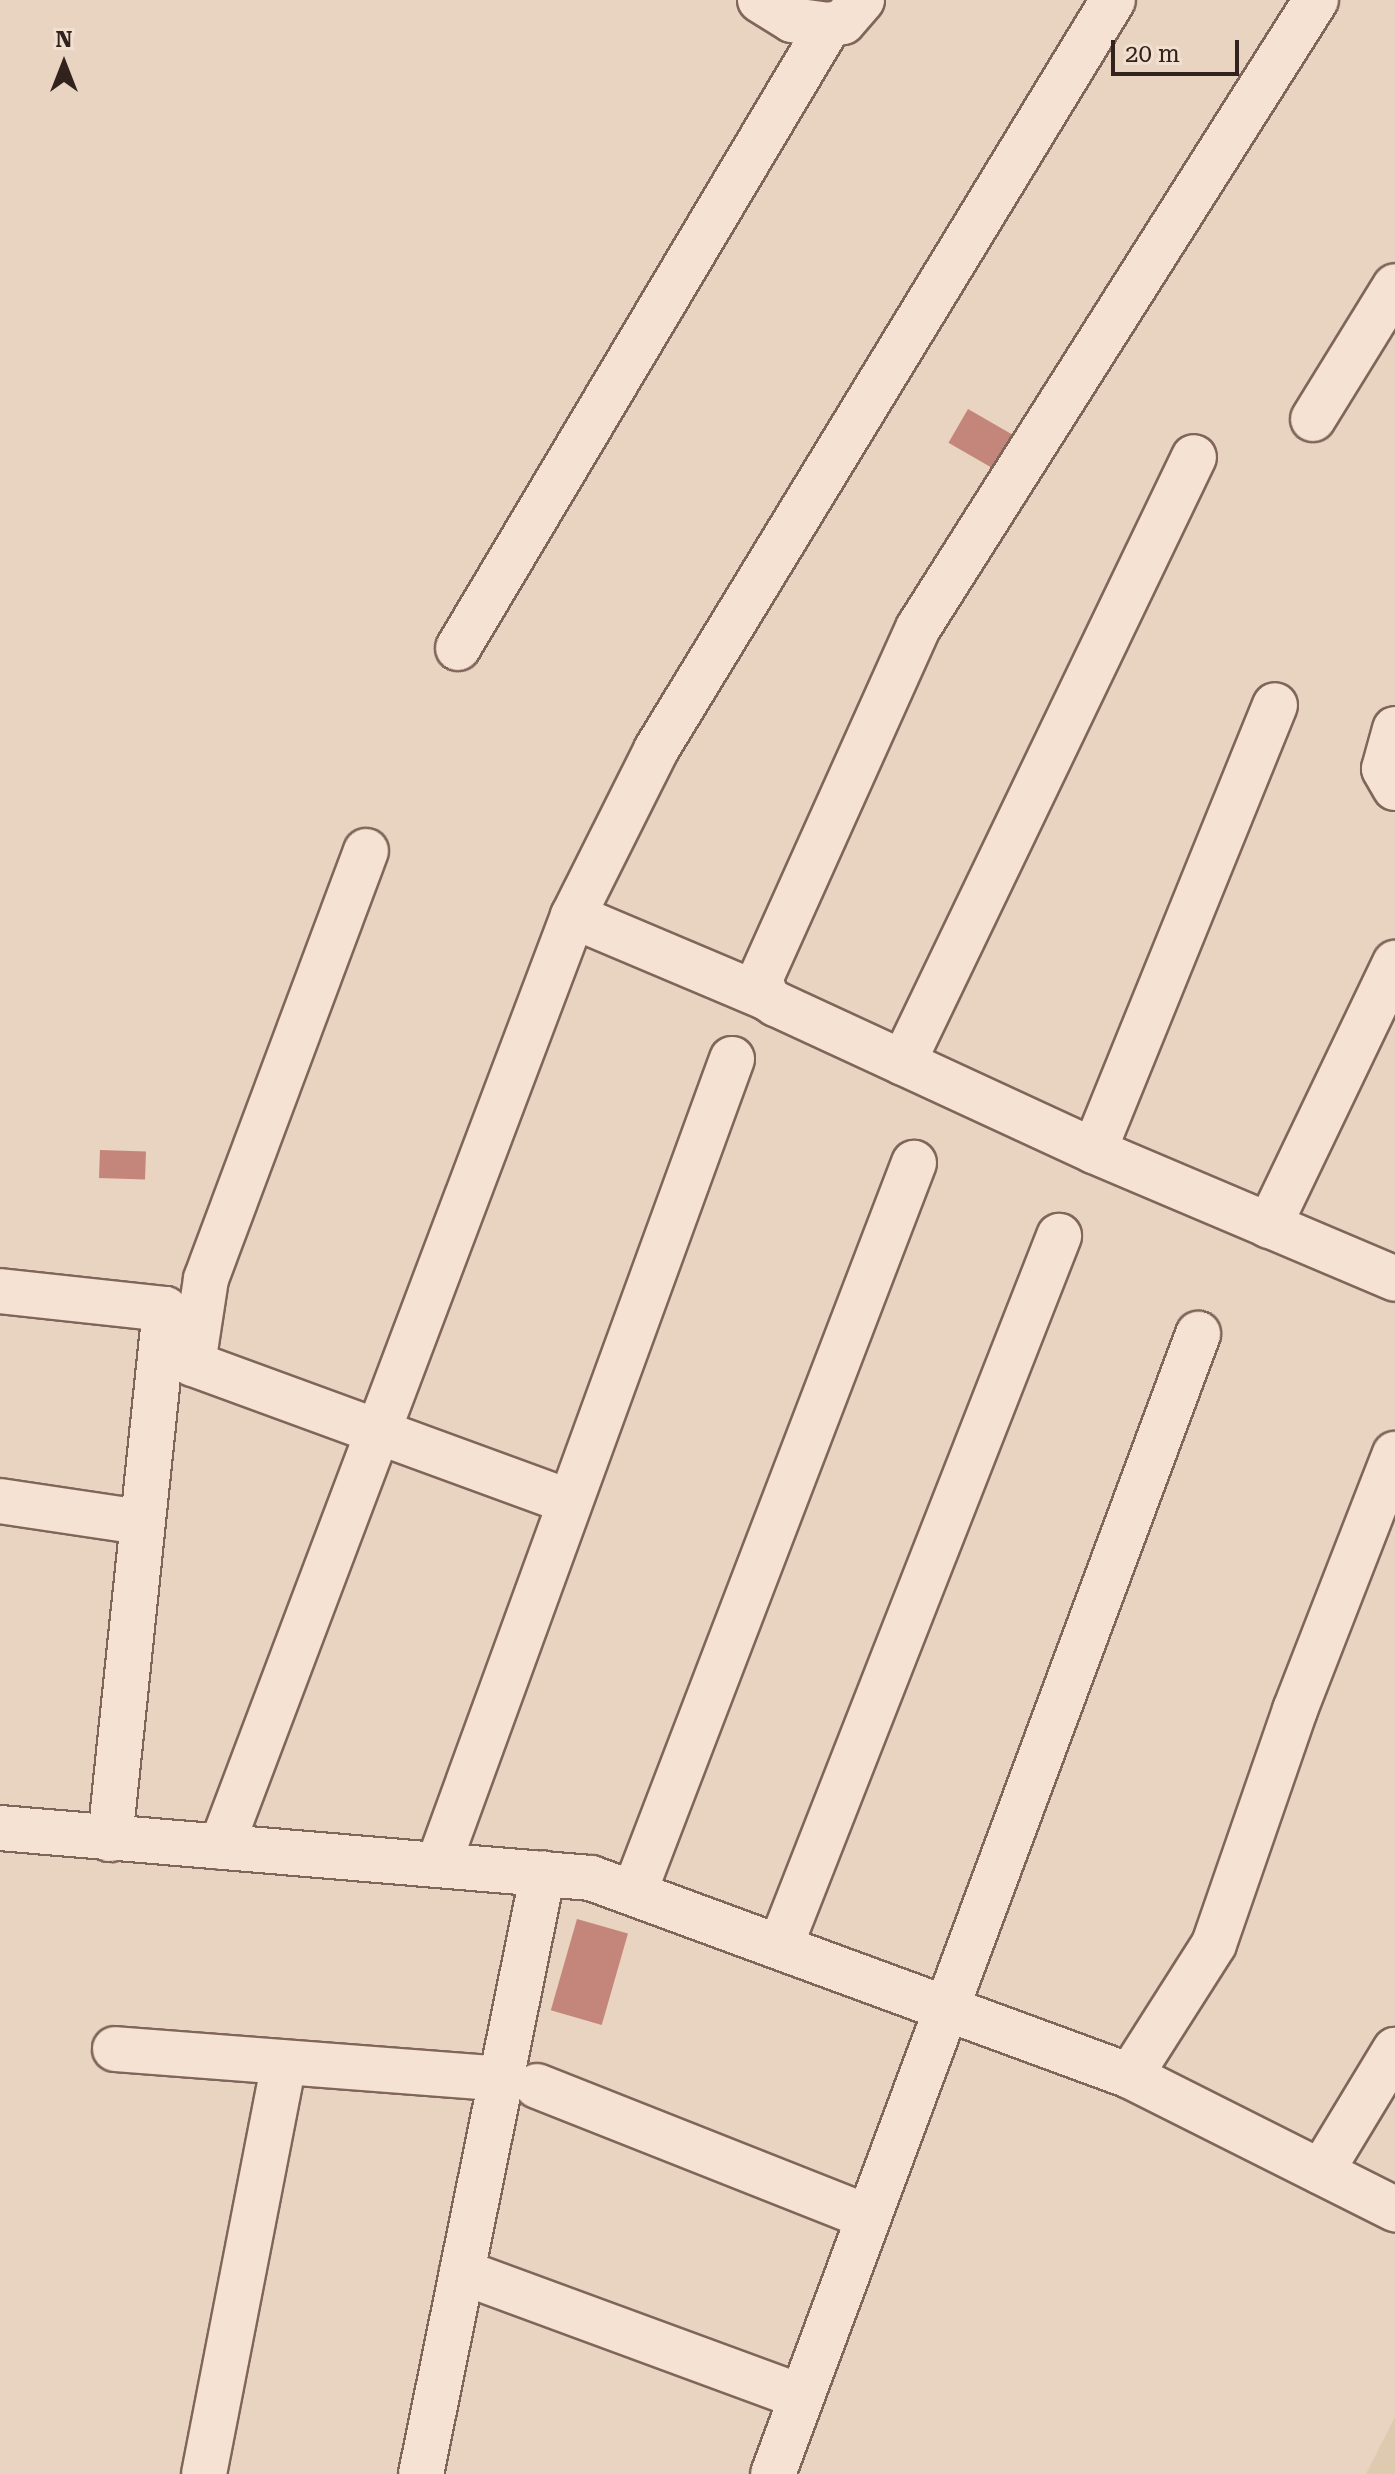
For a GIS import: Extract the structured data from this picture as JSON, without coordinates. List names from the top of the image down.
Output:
{
  "scale_bar": "20 m",
  "north": "top"
}
